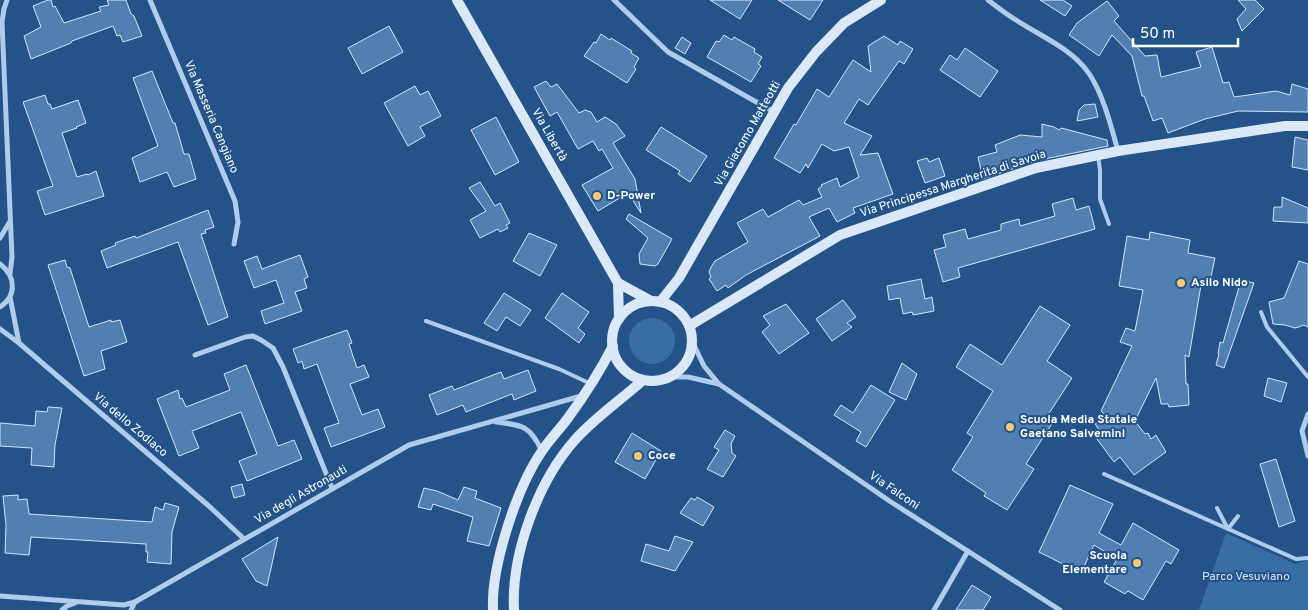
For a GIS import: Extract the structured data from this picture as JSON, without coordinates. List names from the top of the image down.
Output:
{
  "streets": {
    "street": [
      "Via Masseria Cangiano",
      "Via Giacomo Matteotti",
      "Via Libertà",
      "Via Principessa Margherita di Savoia",
      "Via dello Zodiaco",
      "Via Falconi",
      "Via degli Astronauti"
    ]
  },
  "crossings": [
    ["Via Giacomo Matteotti", "Via Libertà"],
    ["Via Giacomo Matteotti", "Via Principessa Margherita di Savoia"],
    ["Via Giacomo Matteotti", "Via Falconi"],
    ["Via Libertà", "Via Principessa Margherita di Savoia"],
    ["Via Libertà", "Via Falconi"],
    ["Via Principessa Margherita di Savoia", "Via Falconi"],
    ["Via dello Zodiaco", "Via degli Astronauti"]
  ],
  "parks": ["Parco Vesuviano"],
  "places": [
    "D-Power",
    "Asilo Nido",
    "Scuola Media Statale Gaetano Salvemini",
    "Coce",
    "Scuola Elementare"
  ],
  "scale_bar": "50 m"
}
